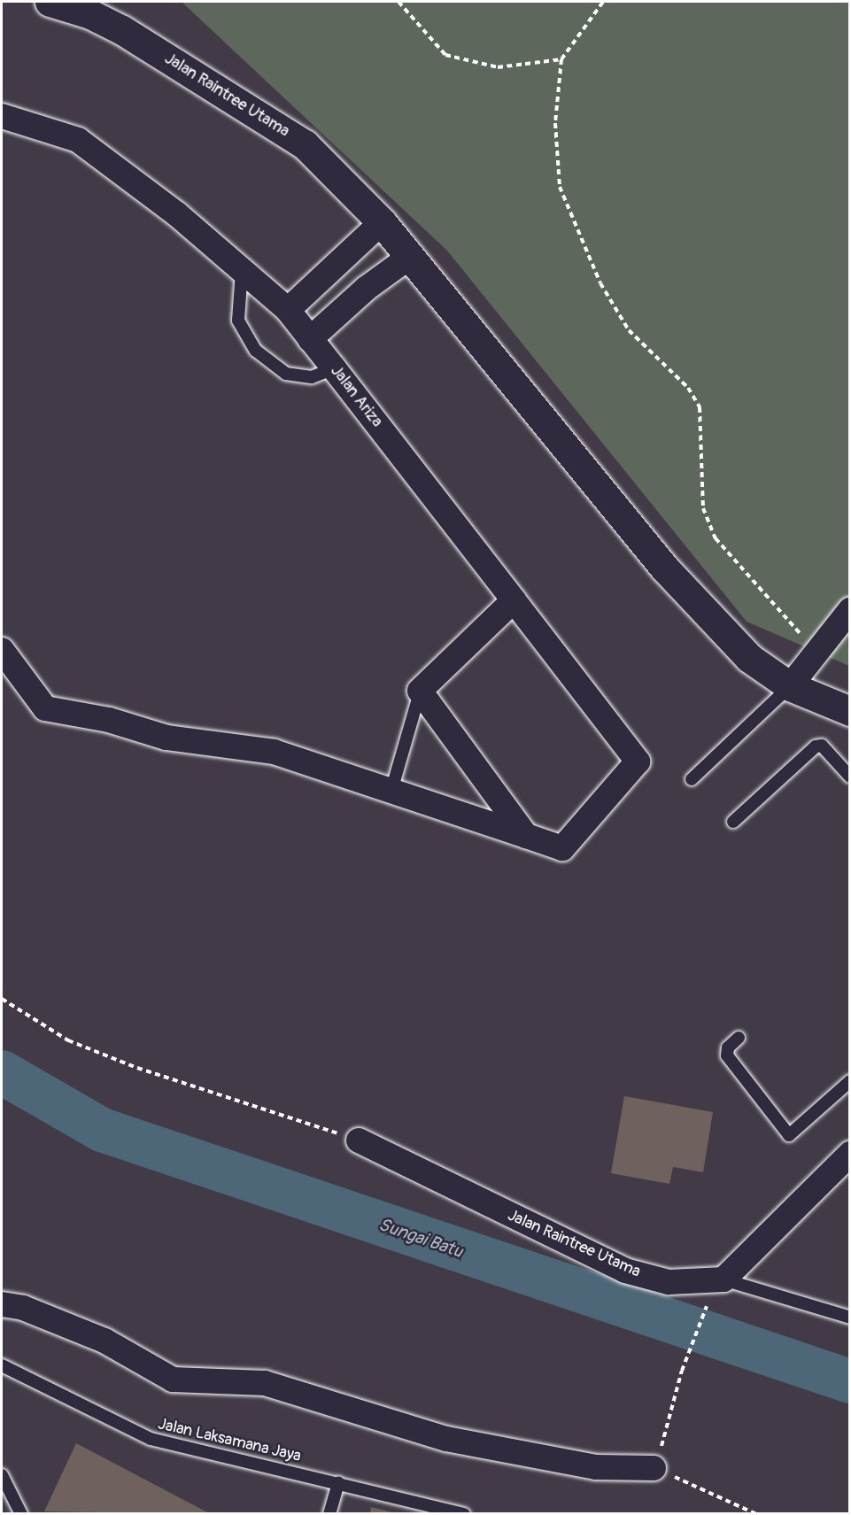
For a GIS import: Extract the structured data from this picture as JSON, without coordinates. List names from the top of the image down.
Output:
{
  "streets": {
    "street": ["Jalan Raintree Utama", "Jalan Ariza"],
    "lane": ["Jalan Laksamana Jaya"]
  },
  "water": ["Sungai Batu"]
}
